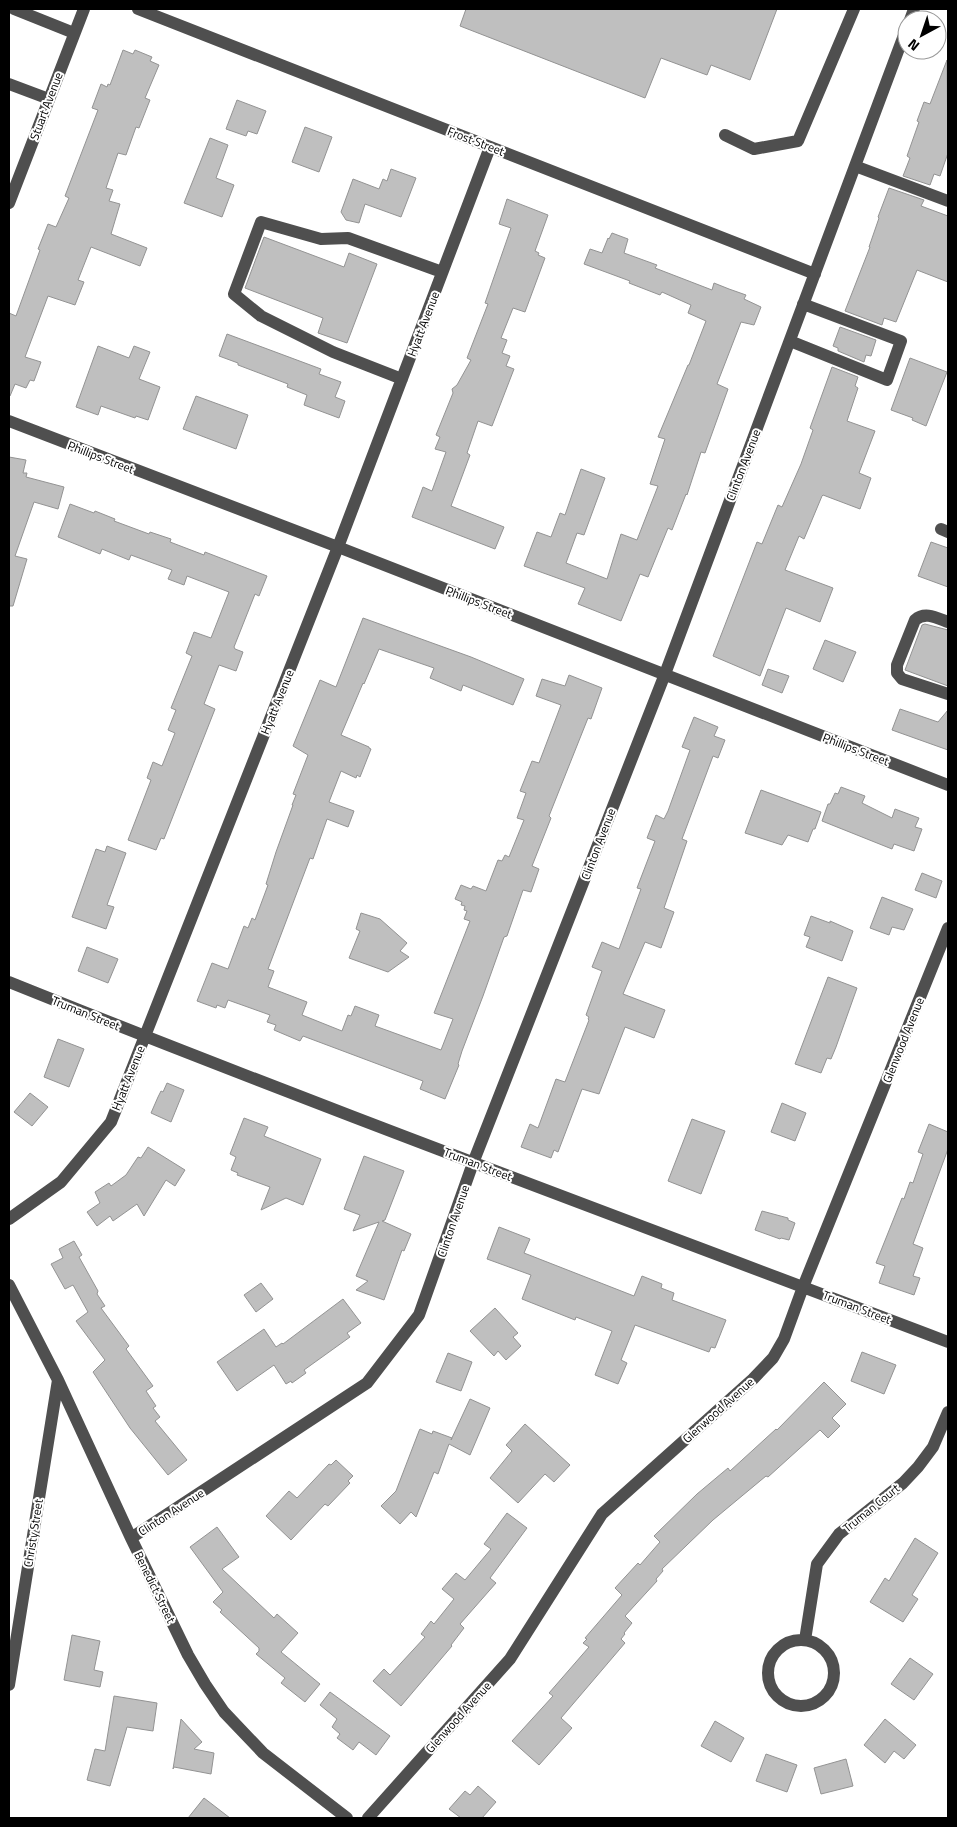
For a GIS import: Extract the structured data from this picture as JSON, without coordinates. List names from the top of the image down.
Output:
{
  "streets": {
    "street": [
      "Stuart Avenue",
      "Frost Street",
      "Hyatt Avenue",
      "Phillips Street",
      "Clinton Avenue",
      "Truman Street",
      "Glenwood Avenue",
      "Truman Court",
      "Christy Street",
      "Benedict Street"
    ]
  },
  "crossings": [
    ["Frost Street", "Hyatt Avenue"],
    ["Frost Street", "Clinton Avenue"],
    ["Hyatt Avenue", "Phillips Street"],
    ["Hyatt Avenue", "Truman Street"],
    ["Phillips Street", "Clinton Avenue"],
    ["Clinton Avenue", "Truman Street"],
    ["Clinton Avenue", "Benedict Street"],
    ["Truman Street", "Glenwood Avenue"],
    ["Christy Street", "Benedict Street"]
  ],
  "north": "bottom left"
}
